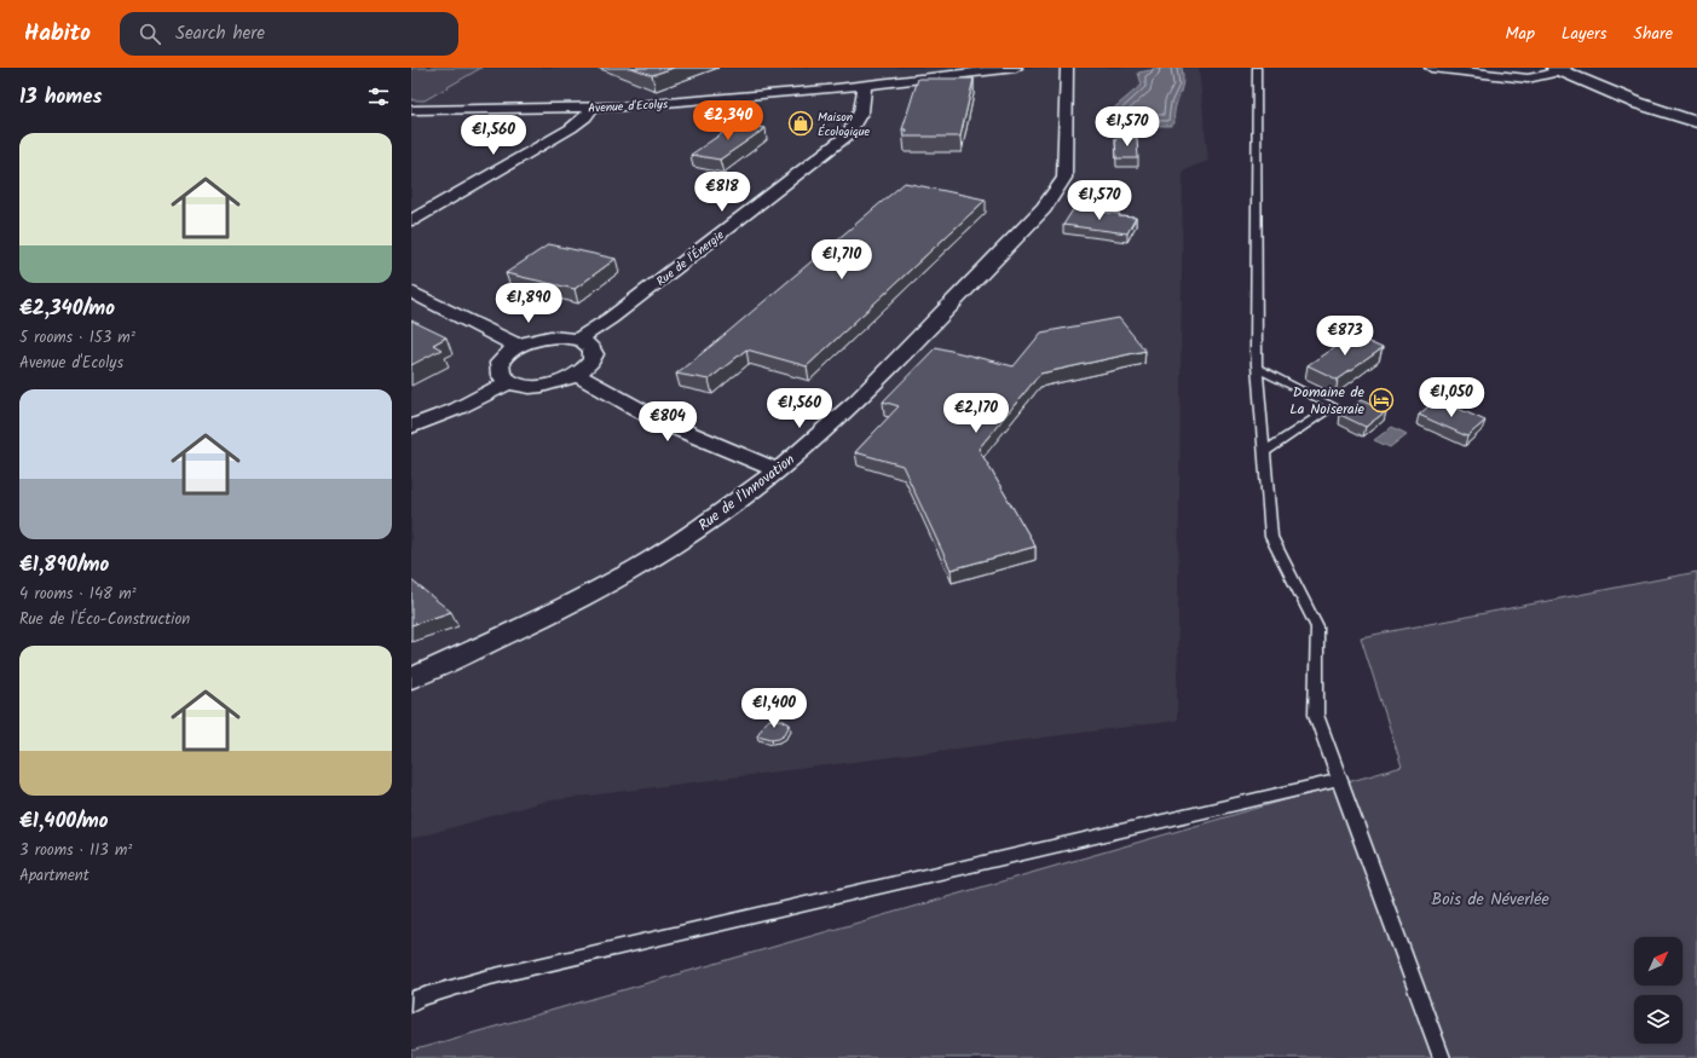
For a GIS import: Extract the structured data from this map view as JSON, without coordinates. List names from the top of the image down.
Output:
{
  "streets": {
    "street": ["Avenue d'Ecolys", "Rue de l'Énergie", "Rue de l'Innovation"]
  },
  "crossings": [
    ["Avenue d'Ecolys", "Rue de l'Énergie"]
  ],
  "parks": ["Bois de Néverlée"],
  "places": {
    "shop": ["Maison Écologique"],
    "hotel": ["Domaine de La Noiseraie"]
  },
  "north": "top right",
  "page": {
    "header": "Habito",
    "search": "Search here",
    "nav": ["Map", "Layers", "Share"],
    "heading": "13 homes",
    "price": [
      "€2,340",
      "€1,570",
      "€1,560",
      "€818",
      "€1,570",
      "€1,710",
      "€1,890",
      "€873",
      "€1,050",
      "€1,560",
      "€2,170",
      "€804",
      "€1,400"
    ],
    "list": [
      {
        "name": "€2,340/mo",
        "note": "5 rooms · 153 m² · Avenue d'Ecolys"
      },
      {
        "name": "€1,890/mo",
        "note": "4 rooms · 148 m² · Rue de l'Éco-Construction"
      },
      {
        "name": "€1,400/mo",
        "note": "3 rooms · 113 m² · Apartment"
      }
    ]
  }
}
